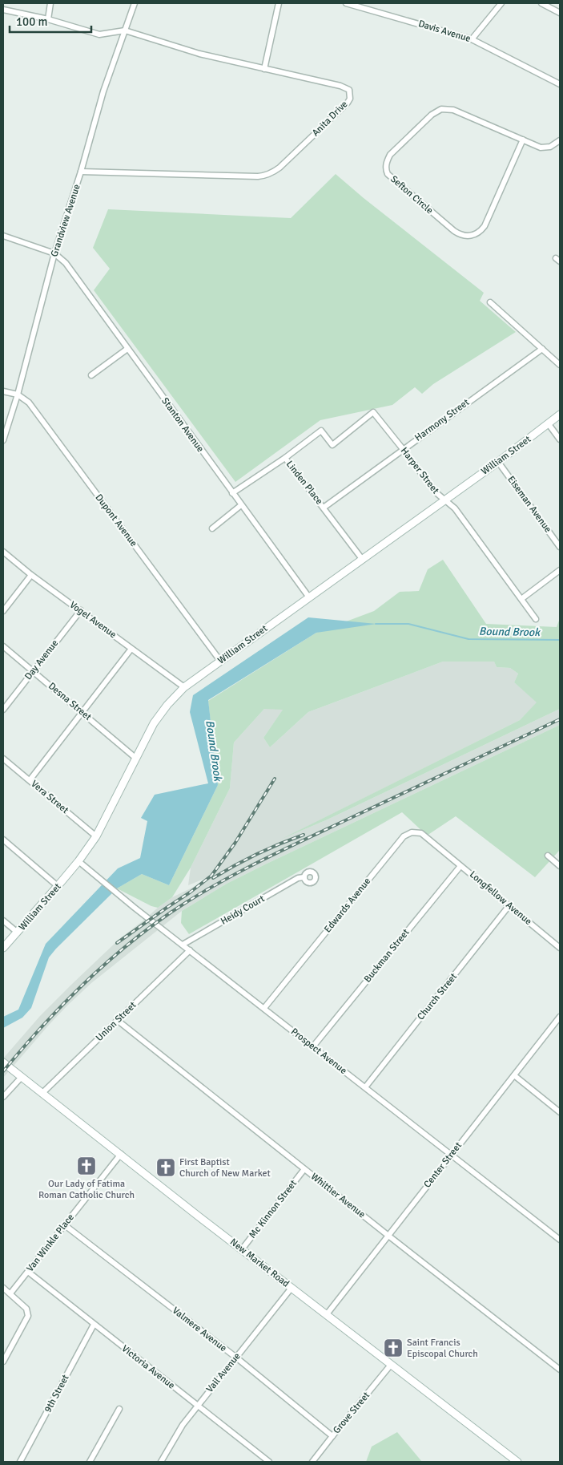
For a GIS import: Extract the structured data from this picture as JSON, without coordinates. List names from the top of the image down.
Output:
{
  "streets": {
    "main road": ["William Street", "New Market Road"],
    "street": [
      "Davis Avenue",
      "Anita Drive",
      "Sefton Circle",
      "Grandview Avenue",
      "Harmony Street",
      "Stanton Avenue",
      "Harper Street",
      "Linden Place",
      "Eiseman Avenue",
      "Dupont Avenue",
      "Vogel Avenue",
      "Day Avenue",
      "Desna Street",
      "Vera Street",
      "Longfellow Avenue",
      "Edwards Avenue",
      "Heidy Court",
      "Buckman Street",
      "Church Street",
      "Union Street",
      "Prospect Avenue",
      "Center Street",
      "Whittier Avenue",
      "Mc Kinnon Street",
      "Van Winkle Place",
      "Valmere Avenue",
      "Victoria Avenue",
      "Vail Avenue",
      "9th Street",
      "Grove Street"
    ]
  },
  "crossings": [
    ["Anita Drive", "Grandview Avenue"],
    ["Grandview Avenue", "Stanton Avenue"],
    ["Grandview Avenue", "Dupont Avenue"],
    ["Harmony Street", "Harper Street"],
    ["Harmony Street", "Linden Place"],
    ["Stanton Avenue", "William Street"],
    ["Stanton Avenue", "Linden Place"],
    ["William Street", "Harper Street"],
    ["William Street", "Linden Place"],
    ["William Street", "Eiseman Avenue"],
    ["William Street", "Dupont Avenue"],
    ["William Street", "Vogel Avenue"],
    ["William Street", "Desna Street"],
    ["William Street", "Vera Street"],
    ["William Street", "Prospect Avenue"],
    ["Harper Street", "Linden Place"],
    ["Vogel Avenue", "Day Avenue"],
    ["Day Avenue", "Desna Street"],
    ["Longfellow Avenue", "Edwards Avenue"],
    ["Longfellow Avenue", "Buckman Street"],
    ["Longfellow Avenue", "Church Street"],
    ["Edwards Avenue", "Prospect Avenue"],
    ["Heidy Court", "Prospect Avenue"],
    ["Buckman Street", "Prospect Avenue"],
    ["Church Street", "Prospect Avenue"],
    ["Union Street", "Prospect Avenue"],
    ["Union Street", "Whittier Avenue"],
    ["Union Street", "New Market Road"],
    ["Prospect Avenue", "Center Street"],
    ["Center Street", "Whittier Avenue"],
    ["Center Street", "New Market Road"],
    ["Whittier Avenue", "Mc Kinnon Street"],
    ["Mc Kinnon Street", "New Market Road"],
    ["Van Winkle Place", "New Market Road"],
    ["Van Winkle Place", "Valmere Avenue"],
    ["Van Winkle Place", "Victoria Avenue"],
    ["New Market Road", "Vail Avenue"],
    ["New Market Road", "Grove Street"],
    ["Valmere Avenue", "Vail Avenue"],
    ["Valmere Avenue", "Grove Street"],
    ["Victoria Avenue", "Vail Avenue"],
    ["Victoria Avenue", "9th Street"]
  ],
  "water": ["Bound Brook"],
  "places": {
    "church": ["Our Lady of Fatima Roman Catholic Church", "First Baptist Church of New Market", "Saint Francis Episcopal Church"]
  },
  "scale_bar": "100 m"
}
